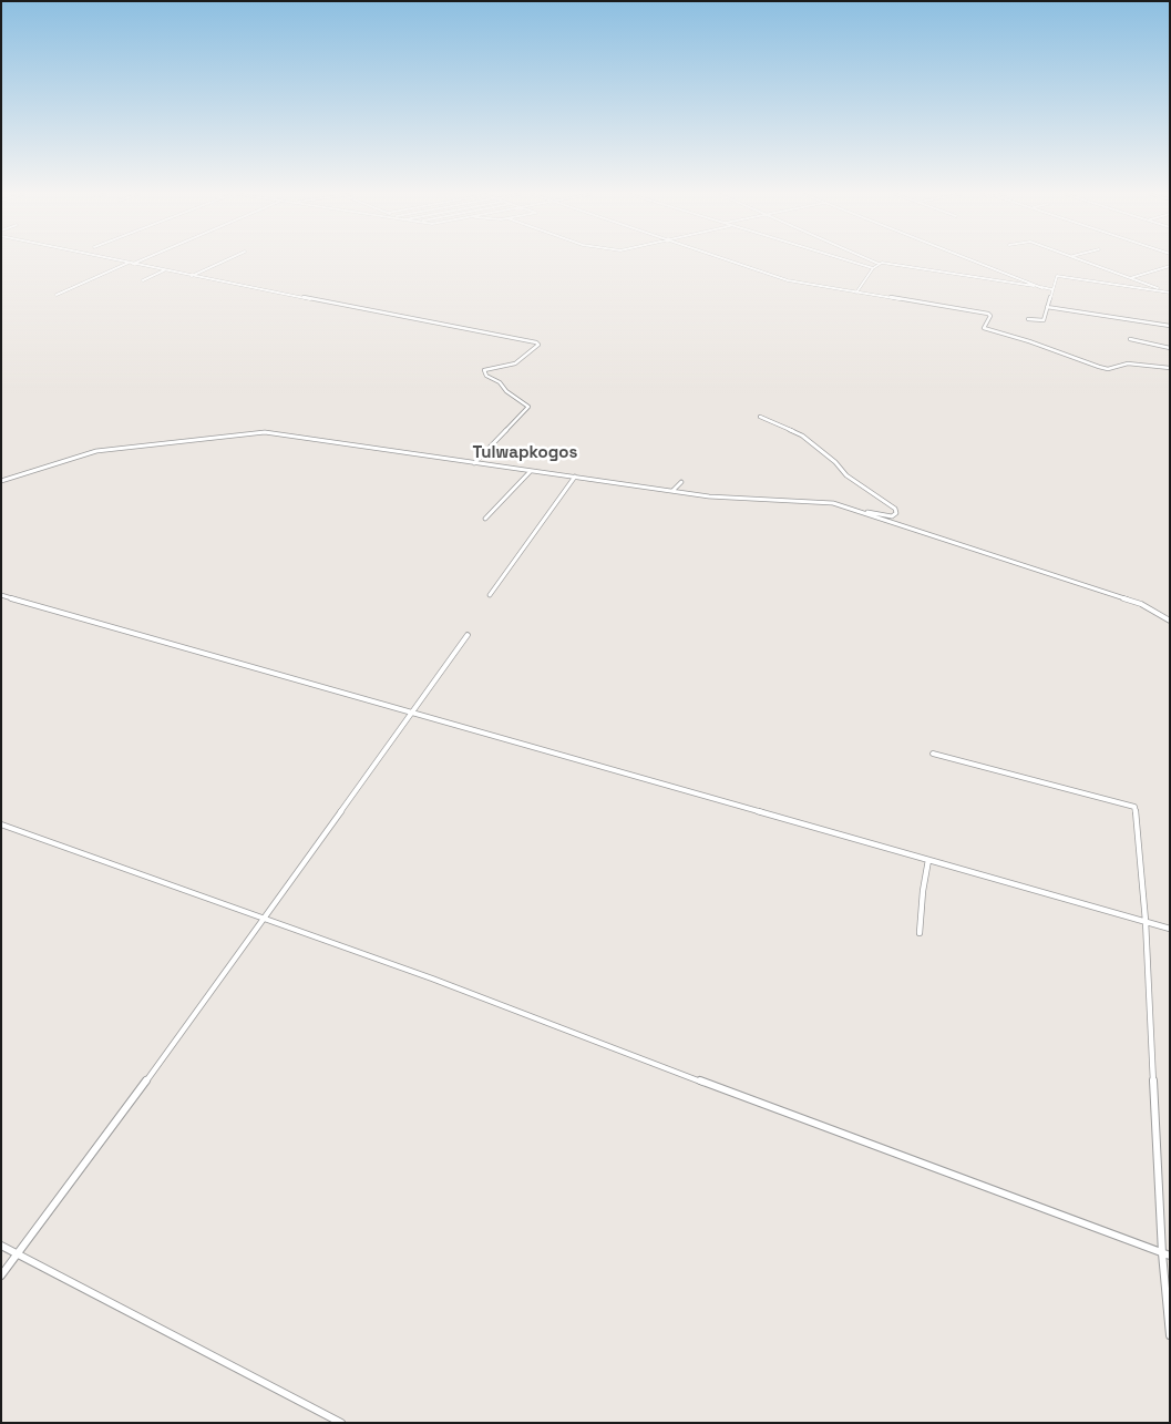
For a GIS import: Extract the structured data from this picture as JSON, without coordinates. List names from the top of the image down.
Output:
{
  "districts": ["Tulwapkogos"]
}
